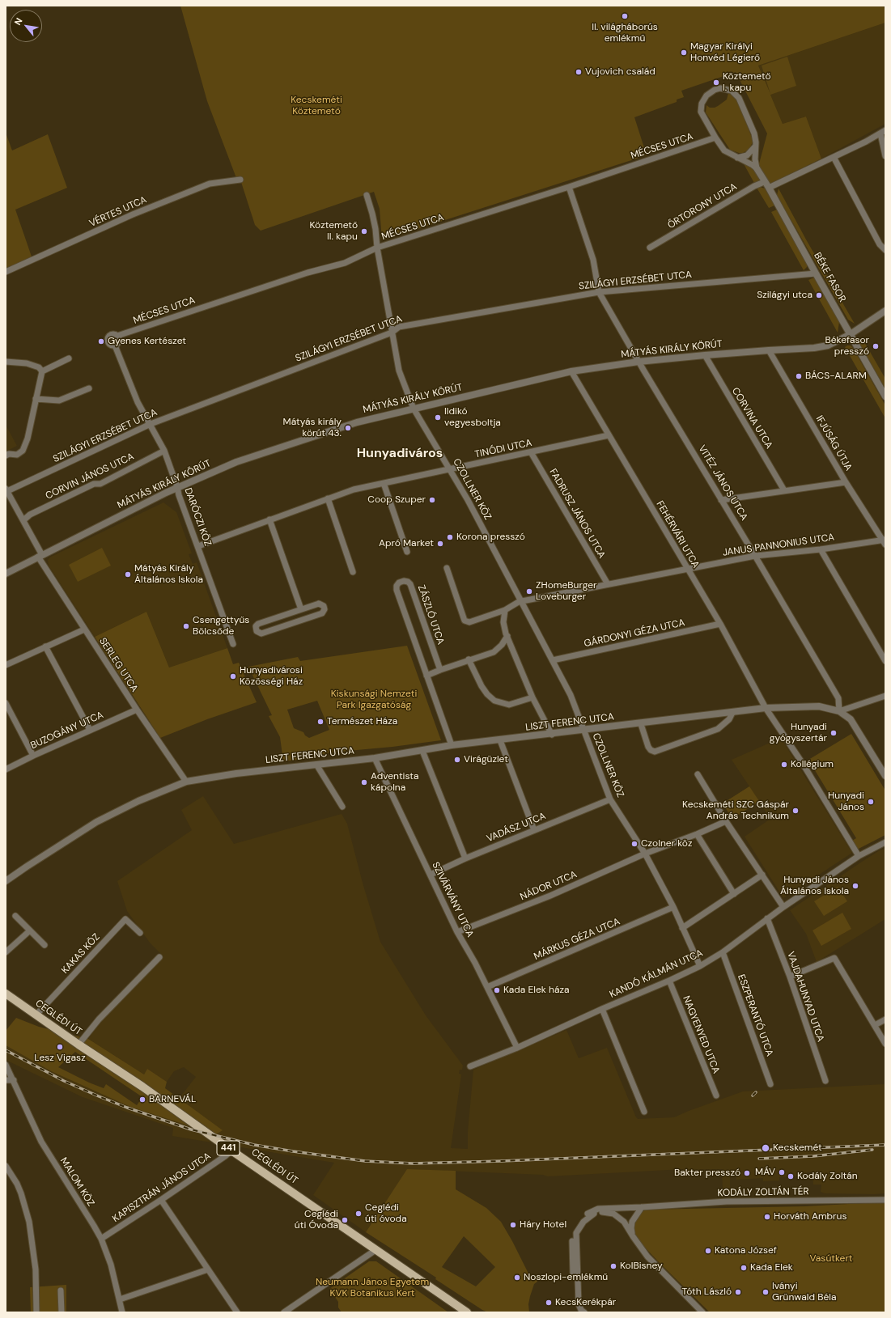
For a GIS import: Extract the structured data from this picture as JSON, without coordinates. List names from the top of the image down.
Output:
{
  "streets": {
    "main road": ["CEGLÉDI ÚT", "441"],
    "street": [
      "MÉCSES UTCA",
      "ŐRTORONY UTCA",
      "VÉRTES UTCA",
      "BÉKE FASOR",
      "SZILÁGYI ERZSÉBET UTCA",
      "MÁTYÁS KIRÁLY KÖRÚT",
      "CORVINA UTCA",
      "IFJÚSÁG ÚTJA",
      "TINÓDI UTCA",
      "CORVIN JÁNOS UTCA",
      "VITÉZ JÁNOS UTCA",
      "CZOLLNER KÖZ",
      "FADRUSZ JÁNOS UTCA",
      "DARÓCZI KÖZ",
      "FEHÉRVÁRI UTCA",
      "JANUS PANNONIUS UTCA",
      "ZÁSZLÓ UTCA",
      "GÁRDONYI GÉZA UTCA",
      "SERLEG UTCA",
      "LISZT FERENC UTCA",
      "BUZOGÁNY UTCA",
      "VADÁSZ UTCA",
      "NÁDOR UTCA",
      "SZIVÁRVÁNY UTCA",
      "MÁRKUS GÉZA UTCA",
      "KAKAS KÖZ",
      "KANDÓ KÁLMÁN UTCA",
      "VAJDAHUNYAD UTCA",
      "ESZPERANTÓ UTCA",
      "NAGYENYED UTCA",
      "MALOM KÖZ",
      "KAPISZTRÁN JÁNOS UTCA",
      "KODÁLY ZOLTÁN TÉR"
    ]
  },
  "crossings": [
    ["MÉCSES UTCA", "BÉKE FASOR"],
    ["MÉCSES UTCA", "VITÉZ JÁNOS UTCA"],
    ["MÉCSES UTCA", "CZOLLNER KÖZ"],
    ["MÉCSES UTCA", "DARÓCZI KÖZ"],
    ["ŐRTORONY UTCA", "BÉKE FASOR"],
    ["BÉKE FASOR", "SZILÁGYI ERZSÉBET UTCA"],
    ["BÉKE FASOR", "MÁTYÁS KIRÁLY KÖRÚT"],
    ["SZILÁGYI ERZSÉBET UTCA", "VITÉZ JÁNOS UTCA"],
    ["SZILÁGYI ERZSÉBET UTCA", "CZOLLNER KÖZ"],
    ["SZILÁGYI ERZSÉBET UTCA", "DARÓCZI KÖZ"],
    ["SZILÁGYI ERZSÉBET UTCA", "SERLEG UTCA"],
    ["MÁTYÁS KIRÁLY KÖRÚT", "CORVINA UTCA"],
    ["MÁTYÁS KIRÁLY KÖRÚT", "IFJÚSÁG ÚTJA"],
    ["MÁTYÁS KIRÁLY KÖRÚT", "VITÉZ JÁNOS UTCA"],
    ["MÁTYÁS KIRÁLY KÖRÚT", "CZOLLNER KÖZ"],
    ["MÁTYÁS KIRÁLY KÖRÚT", "DARÓCZI KÖZ"],
    ["MÁTYÁS KIRÁLY KÖRÚT", "FEHÉRVÁRI UTCA"],
    ["MÁTYÁS KIRÁLY KÖRÚT", "SERLEG UTCA"],
    ["IFJÚSÁG ÚTJA", "JANUS PANNONIUS UTCA"],
    ["TINÓDI UTCA", "CZOLLNER KÖZ"],
    ["TINÓDI UTCA", "FADRUSZ JÁNOS UTCA"],
    ["TINÓDI UTCA", "DARÓCZI KÖZ"],
    ["TINÓDI UTCA", "FEHÉRVÁRI UTCA"],
    ["CORVIN JÁNOS UTCA", "DARÓCZI KÖZ"],
    ["CORVIN JÁNOS UTCA", "SERLEG UTCA"],
    ["VITÉZ JÁNOS UTCA", "JANUS PANNONIUS UTCA"],
    ["VITÉZ JÁNOS UTCA", "LISZT FERENC UTCA"],
    ["CZOLLNER KÖZ", "JANUS PANNONIUS UTCA"],
    ["CZOLLNER KÖZ", "GÁRDONYI GÉZA UTCA"],
    ["CZOLLNER KÖZ", "LISZT FERENC UTCA"],
    ["CZOLLNER KÖZ", "VADÁSZ UTCA"],
    ["CZOLLNER KÖZ", "NÁDOR UTCA"],
    ["CZOLLNER KÖZ", "MÁRKUS GÉZA UTCA"],
    ["CZOLLNER KÖZ", "KANDÓ KÁLMÁN UTCA"],
    ["FADRUSZ JÁNOS UTCA", "JANUS PANNONIUS UTCA"],
    ["FEHÉRVÁRI UTCA", "JANUS PANNONIUS UTCA"],
    ["FEHÉRVÁRI UTCA", "GÁRDONYI GÉZA UTCA"],
    ["FEHÉRVÁRI UTCA", "LISZT FERENC UTCA"],
    ["FEHÉRVÁRI UTCA", "KANDÓ KÁLMÁN UTCA"],
    ["ZÁSZLÓ UTCA", "LISZT FERENC UTCA"],
    ["SERLEG UTCA", "LISZT FERENC UTCA"],
    ["SERLEG UTCA", "BUZOGÁNY UTCA"],
    ["LISZT FERENC UTCA", "SZIVÁRVÁNY UTCA"],
    ["VADÁSZ UTCA", "SZIVÁRVÁNY UTCA"],
    ["NÁDOR UTCA", "SZIVÁRVÁNY UTCA"],
    ["SZIVÁRVÁNY UTCA", "MÁRKUS GÉZA UTCA"],
    ["SZIVÁRVÁNY UTCA", "KANDÓ KÁLMÁN UTCA"],
    ["KAKAS KÖZ", "CEGLÉDI ÚT"],
    ["KANDÓ KÁLMÁN UTCA", "VAJDAHUNYAD UTCA"],
    ["KANDÓ KÁLMÁN UTCA", "ESZPERANTÓ UTCA"],
    ["KANDÓ KÁLMÁN UTCA", "NAGYENYED UTCA"],
    ["CEGLÉDI ÚT", "441"],
    ["CEGLÉDI ÚT", "KAPISZTRÁN JÁNOS UTCA"],
    ["MALOM KÖZ", "KAPISZTRÁN JÁNOS UTCA"]
  ],
  "districts": ["Hunyadiváros"],
  "parks": [
    "Kecskeméti Köztemető",
    "Kiskunsági Nemzeti Park Igazgatóság",
    "Vasútkert",
    "Neumann János Egyetem KVK Botanikus Kert"
  ],
  "places": [
    "II. világháborús emlékmű",
    "Magyar Királyi Honvéd Légierő",
    "Vujovich család",
    "Köztemető I. kapu",
    "Köztemető II. kapu",
    "Szilágyi utca",
    "Gyenes Kertészet",
    "Békefasor presszó",
    "BÁCS-ALARM",
    "Ildikó vegyesboltja",
    "Mátyás király körút 43.",
    "Coop Szuper",
    "Korona presszó",
    "Apró Market",
    "Mátyás Király Általános Iskola",
    "ZHomeBurger Loveburger",
    "Csengettyűs Bölcsőde",
    "Hunyadivárosi Közösségi Ház",
    "Természet Háza",
    "Hunyadi gyógyszertár",
    "Virágüzlet",
    "Kollégium",
    "Adventista kápolna",
    "Hunyadi János",
    "Kecskeméti SZC Gáspár András Technikum",
    "Czolner köz",
    "Hunyadi János Általános Iskola",
    "Kada Elek háza",
    "Lesz Vigasz",
    "BARNEVÁL",
    "Kecskemét",
    "MÁV",
    "Bakter presszó",
    "Kodály Zoltán",
    "Ceglédi úti óvoda",
    "Horváth Ambrus",
    "Ceglédi úti Óvoda",
    "Háry Hotel",
    "Katona József",
    "KolBisney",
    "Kada Elek",
    "Noszlopi-emlékmű",
    "Tóth László",
    "Iványi Grünwald Béla",
    "KecsKerékpár"
  ],
  "north": "top left"
}
